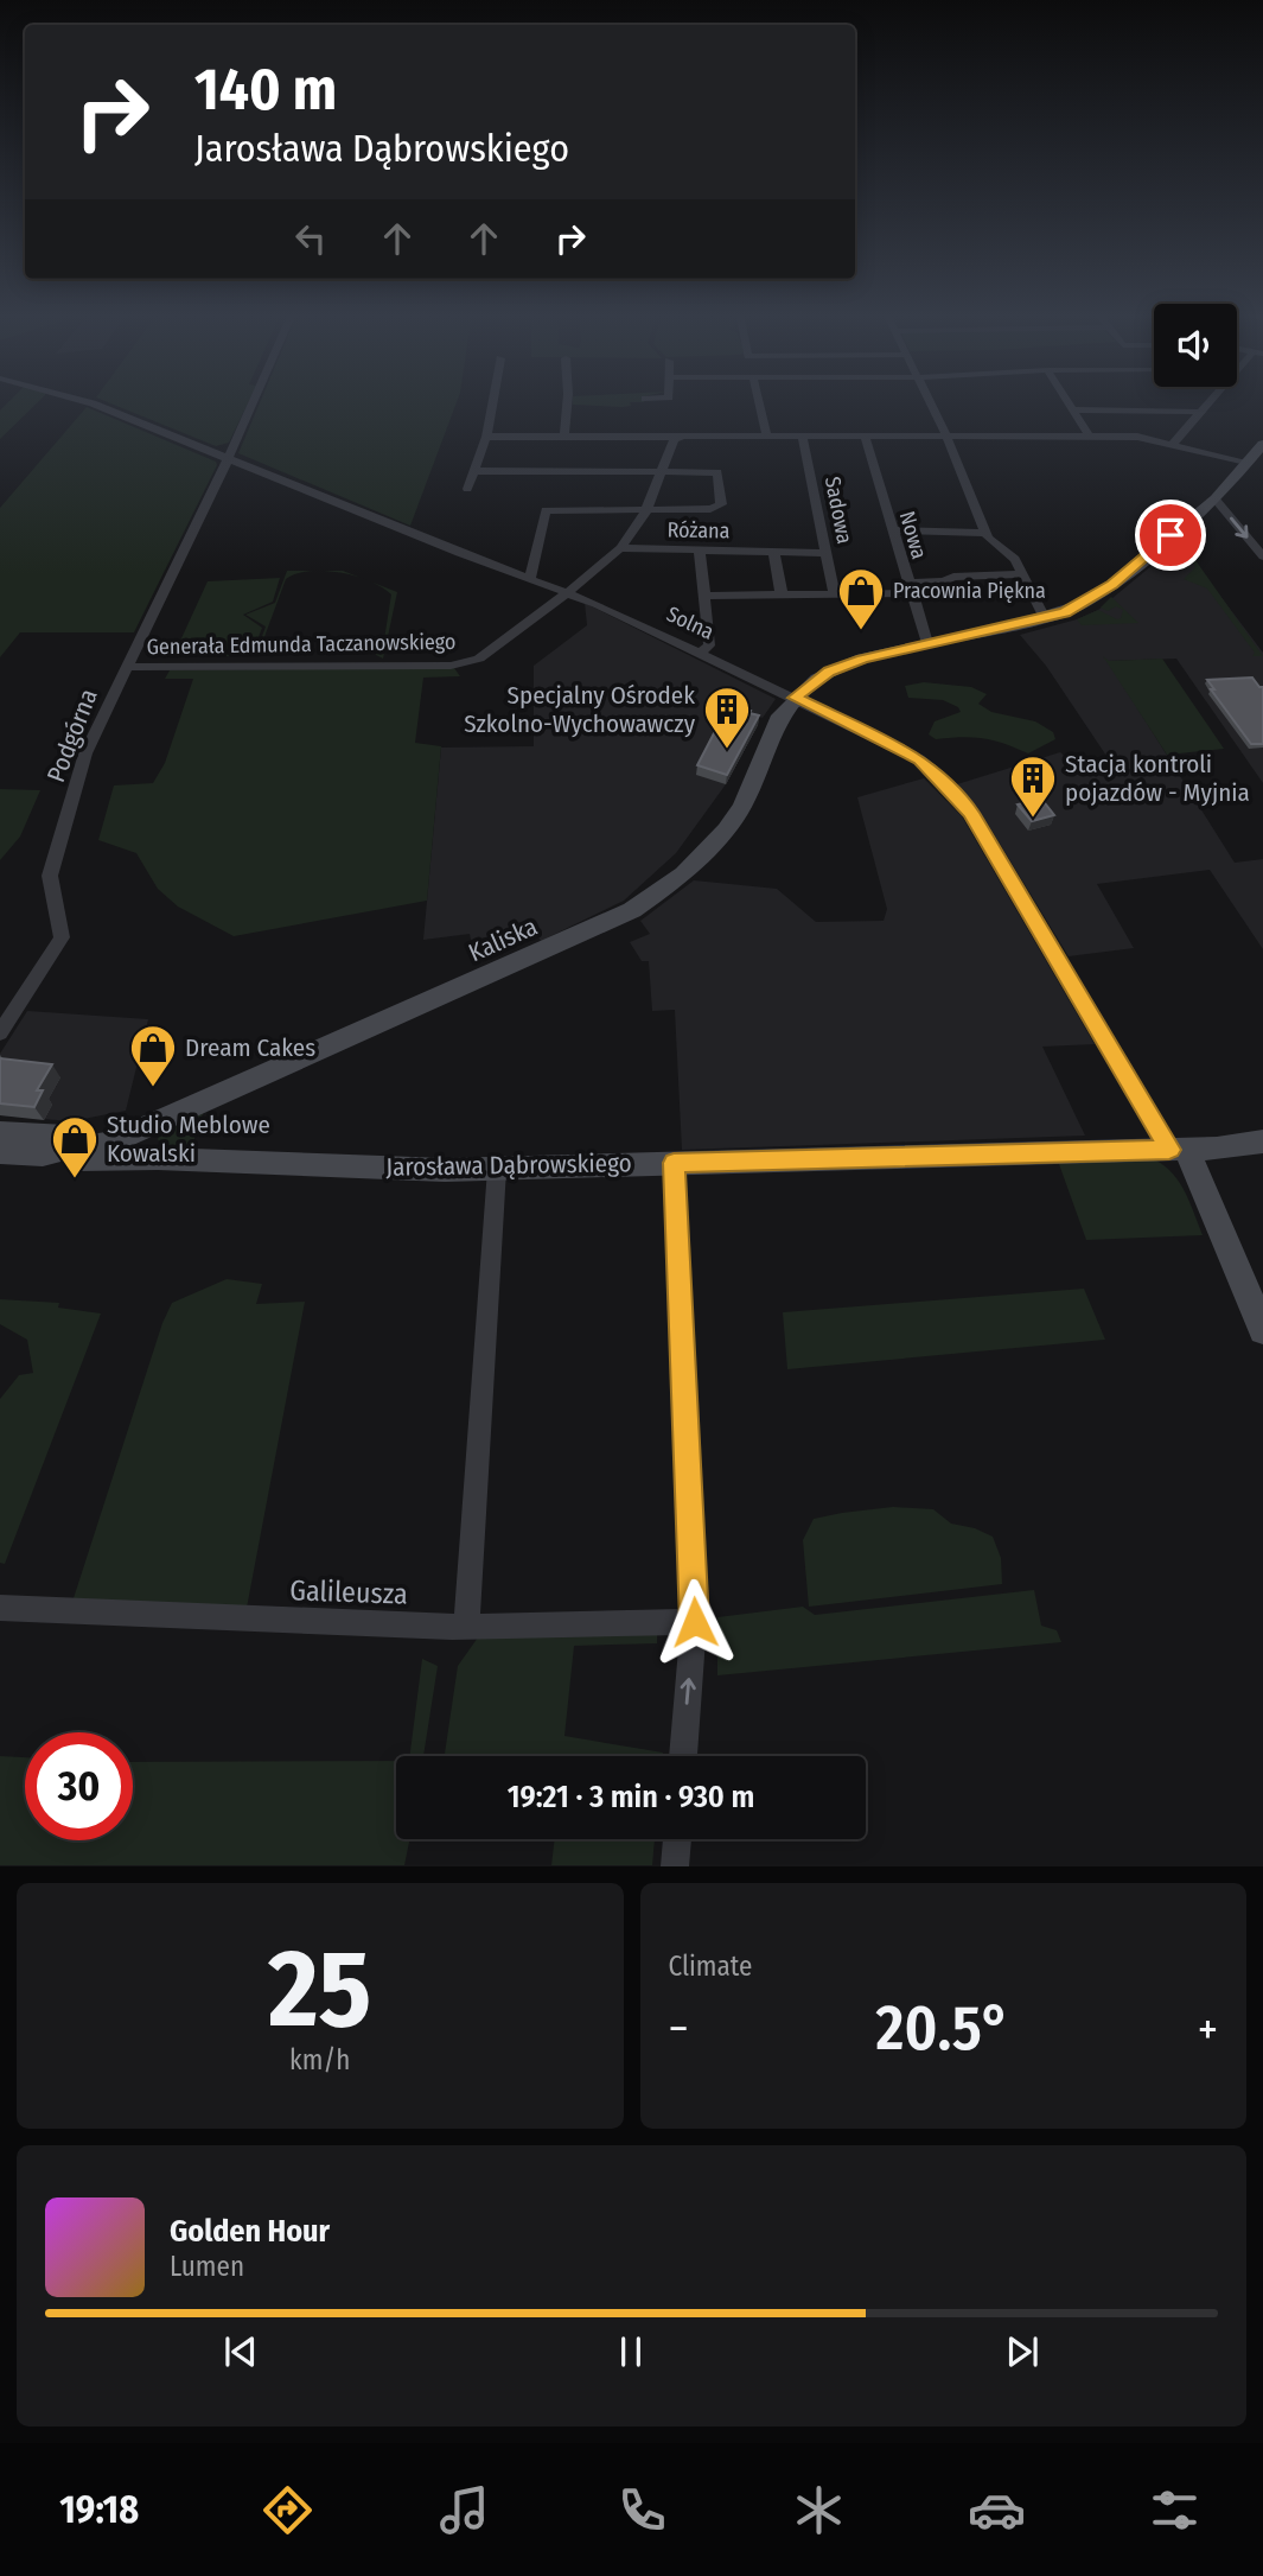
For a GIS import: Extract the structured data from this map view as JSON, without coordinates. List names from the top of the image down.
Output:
{
  "streets": {
    "street": [
      "Sadowa",
      "Różana",
      "Nowa",
      "Solna",
      "Generała Edmunda Taczanowskiego",
      "Podgórna",
      "Kaliska",
      "Jarosława Dąbrowskiego",
      "Galileusza"
    ]
  },
  "crossings": [
    ["Sadowa", "Różana"],
    ["Różana", "Generała Edmunda Taczanowskiego"],
    ["Nowa", "Kaliska"],
    ["Solna", "Generała Edmunda Taczanowskiego"],
    ["Solna", "Podgórna"],
    ["Solna", "Kaliska"],
    ["Solna", "Jarosława Dąbrowskiego"],
    ["Generała Edmunda Taczanowskiego", "Podgórna"],
    ["Kaliska", "Jarosława Dąbrowskiego"]
  ],
  "places": {
    "shop": ["Pracownia Piękna", "Dream Cakes", "Studio Meblowe Kowalski"],
    "building": ["Specjalny Ośrodek Szkolno-Wychowawczy", "Stacja kontroli pojazdów - Myjnia"]
  },
  "page": {
    "turn": ["140 m", "Jarosława Dąbrowskiego"],
    "limit": "30",
    "trip": "19:21 · 3 min · 930 m",
    "tile": [
      ["25", "km/h"],
      "Climate"
    ],
    "heat": ["−", "20.5°", "+"],
    "song": ["Golden Hour", "Lumen"],
    "tabs": "19:18"
  }
}
